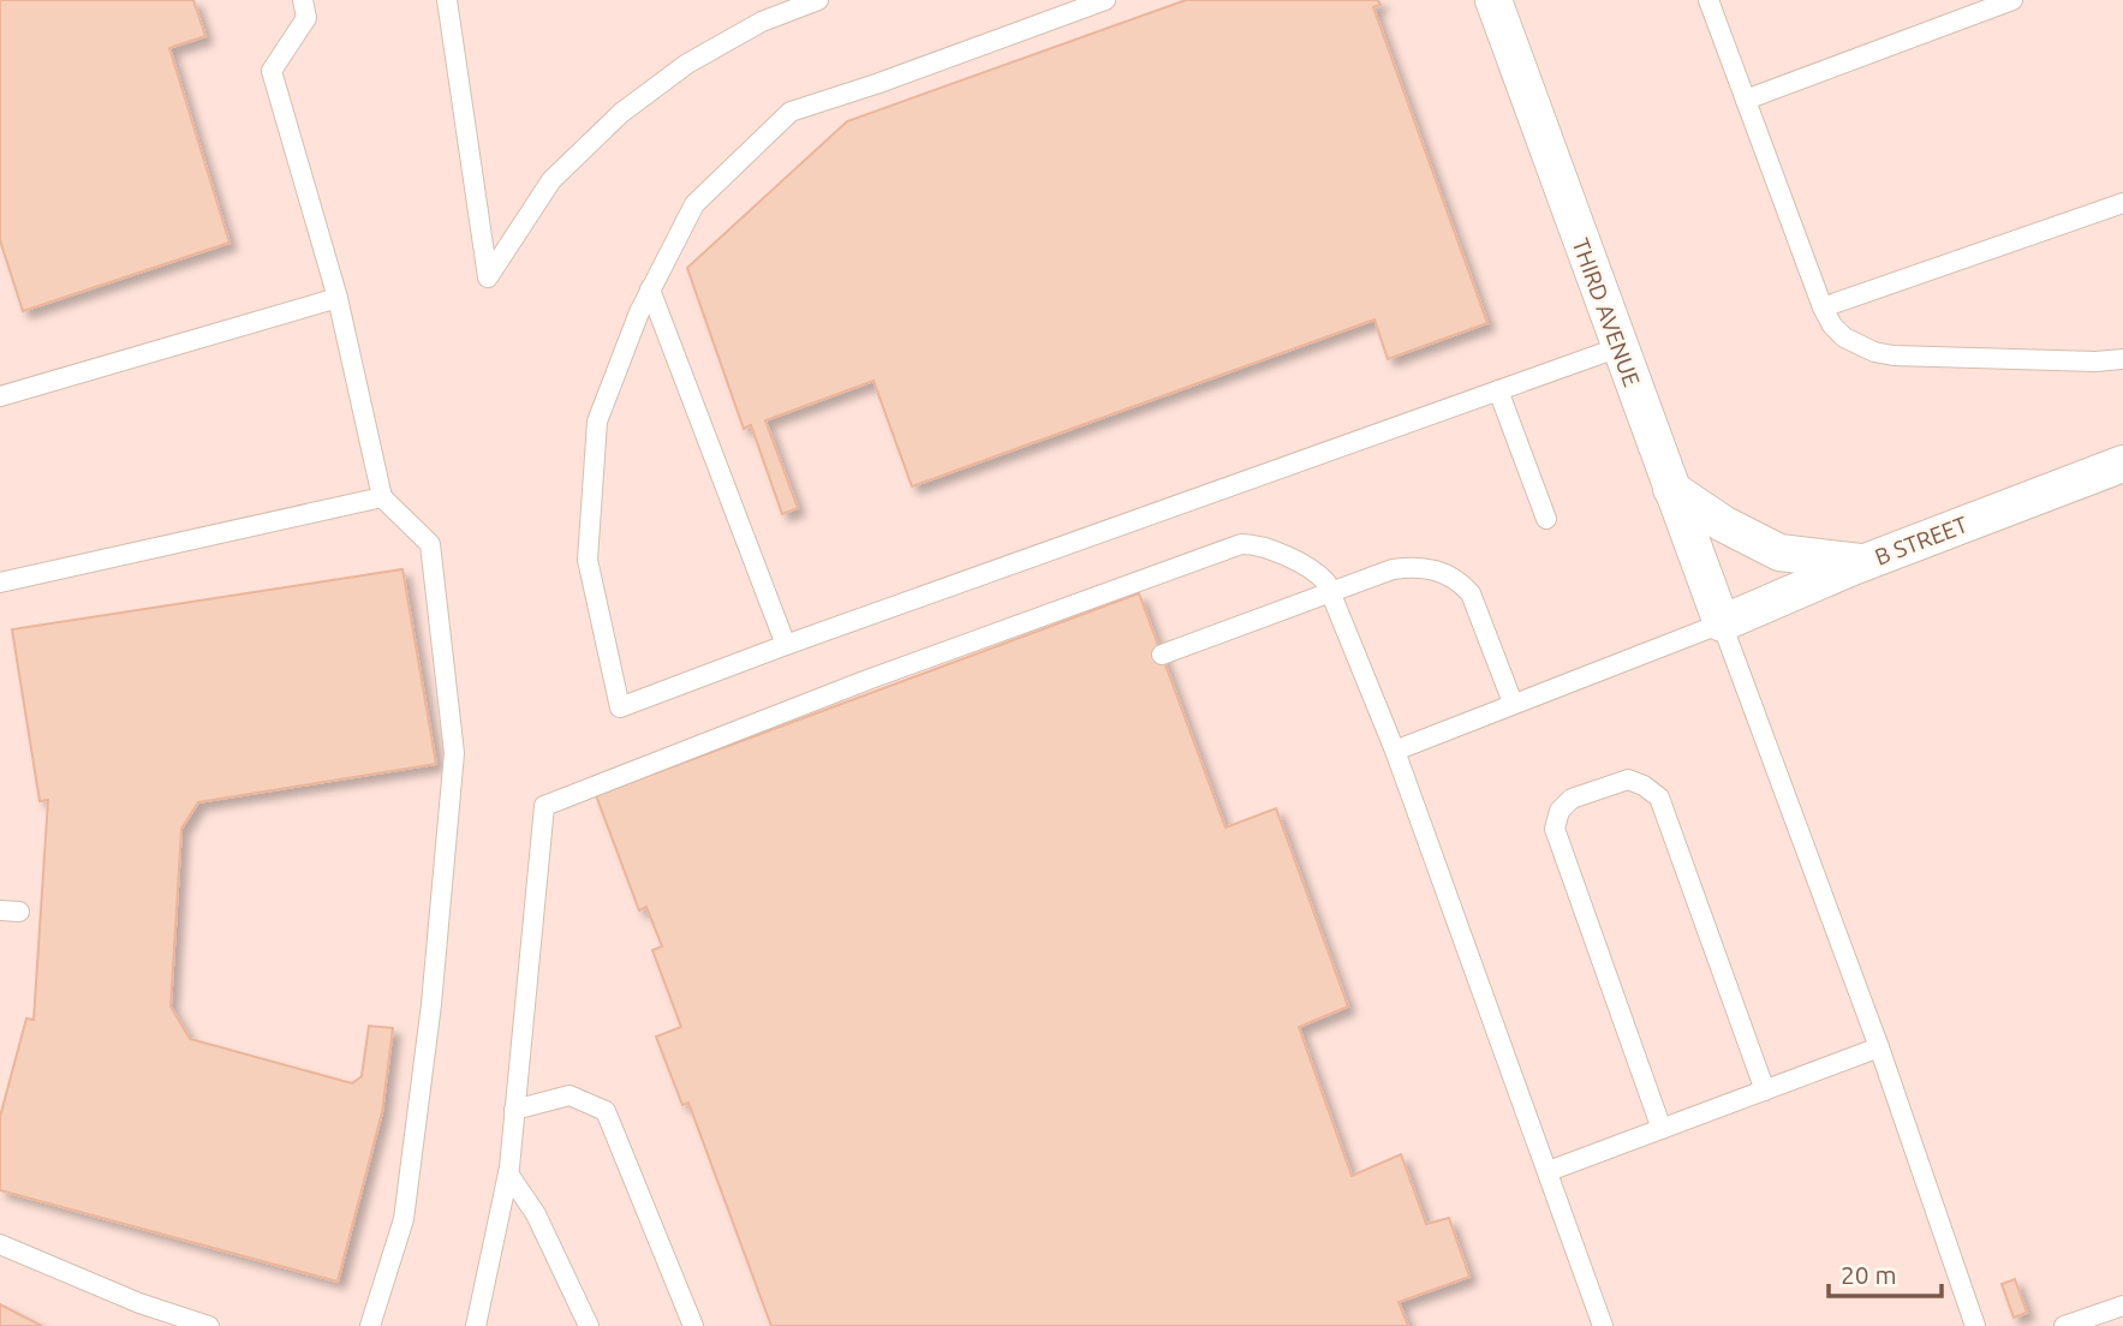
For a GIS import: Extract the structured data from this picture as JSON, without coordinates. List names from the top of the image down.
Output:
{
  "streets": {
    "street": ["THIRD AVENUE", "B STREET"]
  },
  "crossings": [
    ["THIRD AVENUE", "B STREET"]
  ],
  "scale_bar": "20 m"
}
